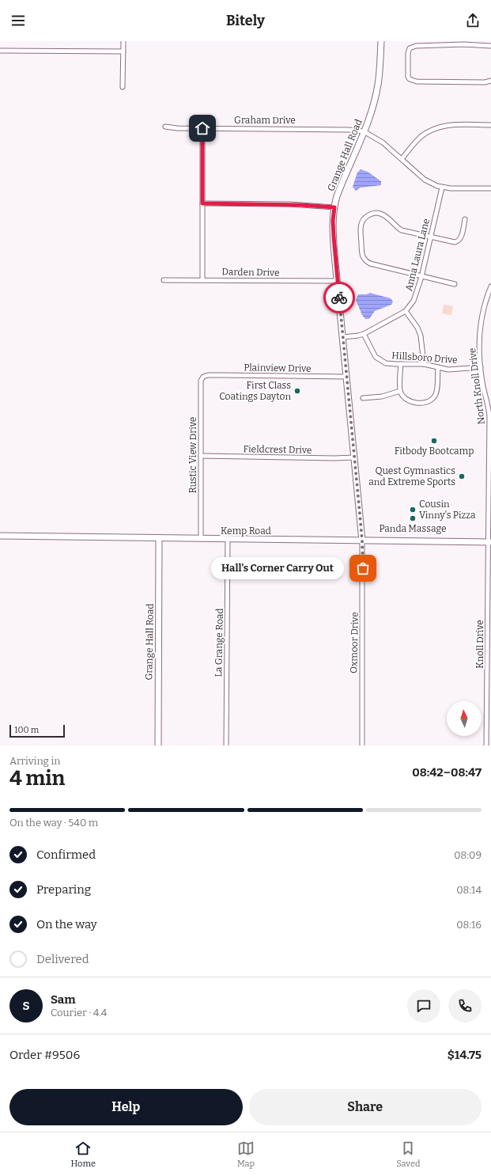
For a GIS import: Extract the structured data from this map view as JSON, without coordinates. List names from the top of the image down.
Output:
{
  "streets": {
    "main road": ["Grange Hall Road", "Kemp Road"],
    "street": [
      "Graham Drive",
      "Anna Laura Lane",
      "Darden Drive",
      "Hillsboro Drive",
      "Plainview Drive",
      "North Knoll Drive",
      "Fieldcrest Drive",
      "Rustic View Drive",
      "La Grange Road",
      "Oxmoor Drive",
      "Knoll Drive"
    ]
  },
  "crossings": [
    ["Graham Drive", "Grange Hall Road"],
    ["Grange Hall Road", "Anna Laura Lane"],
    ["Grange Hall Road", "Darden Drive"],
    ["Grange Hall Road", "Plainview Drive"],
    ["Grange Hall Road", "Fieldcrest Drive"],
    ["Grange Hall Road", "Kemp Road"],
    ["Grange Hall Road", "Oxmoor Drive"],
    ["Anna Laura Lane", "Hillsboro Drive"],
    ["Hillsboro Drive", "North Knoll Drive"],
    ["Plainview Drive", "Rustic View Drive"],
    ["North Knoll Drive", "Kemp Road"],
    ["North Knoll Drive", "Knoll Drive"],
    ["Fieldcrest Drive", "Rustic View Drive"],
    ["Rustic View Drive", "Kemp Road"],
    ["Kemp Road", "La Grange Road"],
    ["Kemp Road", "Oxmoor Drive"],
    ["Kemp Road", "Knoll Drive"]
  ],
  "places": [
    "First Class Coatings Dayton",
    "Fitbody Bootcamp",
    "Quest Gymnastics and Extreme Sports",
    "Cousin Vinny's Pizza",
    "Panda Massage",
    "Hall's Corner Carry Out"
  ],
  "scale_bar": "100 m",
  "north": "top",
  "page": {
    "header": "Bitely",
    "bubble": "Hall's Corner Carry Out",
    "scale": "100 m",
    "heading": ["4 min", "Arriving in", "08:42–08:47"],
    "panel": [
      "Sam",
      "Courier · 4.4",
      "Order #9506",
      "$14.75"
    ],
    "bar": "On the way · 540 m",
    "list": [
      ["Confirmed", "08:09"],
      ["Preparing", "08:14"],
      ["On the way", "08:16"],
      "Delivered"
    ],
    "round": "S",
    "buttons": ["Help", "Share"],
    "tabs": ["Home", "Map", "Saved"]
  }
}
